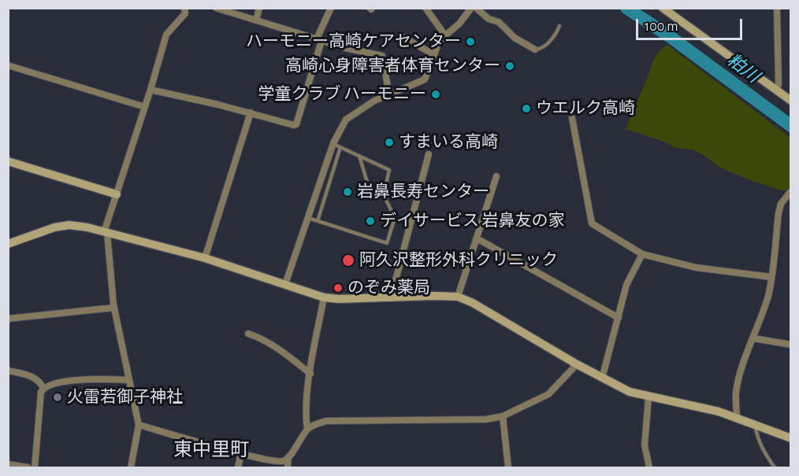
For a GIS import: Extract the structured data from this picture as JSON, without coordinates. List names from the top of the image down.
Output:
{
  "districts": ["東中里町"],
  "water": ["粕川"],
  "places": [
    "ハーモニー高崎ケアセンター",
    "高崎心身障害者体育センター",
    "学童クラブ ハーモニー",
    "ウエルク高崎",
    "すまいる高崎",
    "岩鼻長寿センター",
    "デイサービス 岩鼻友の家",
    "阿久沢整形外科クリニック",
    "のぞみ薬局",
    "火雷若御子神社"
  ],
  "scale_bar": "100 m"
}
